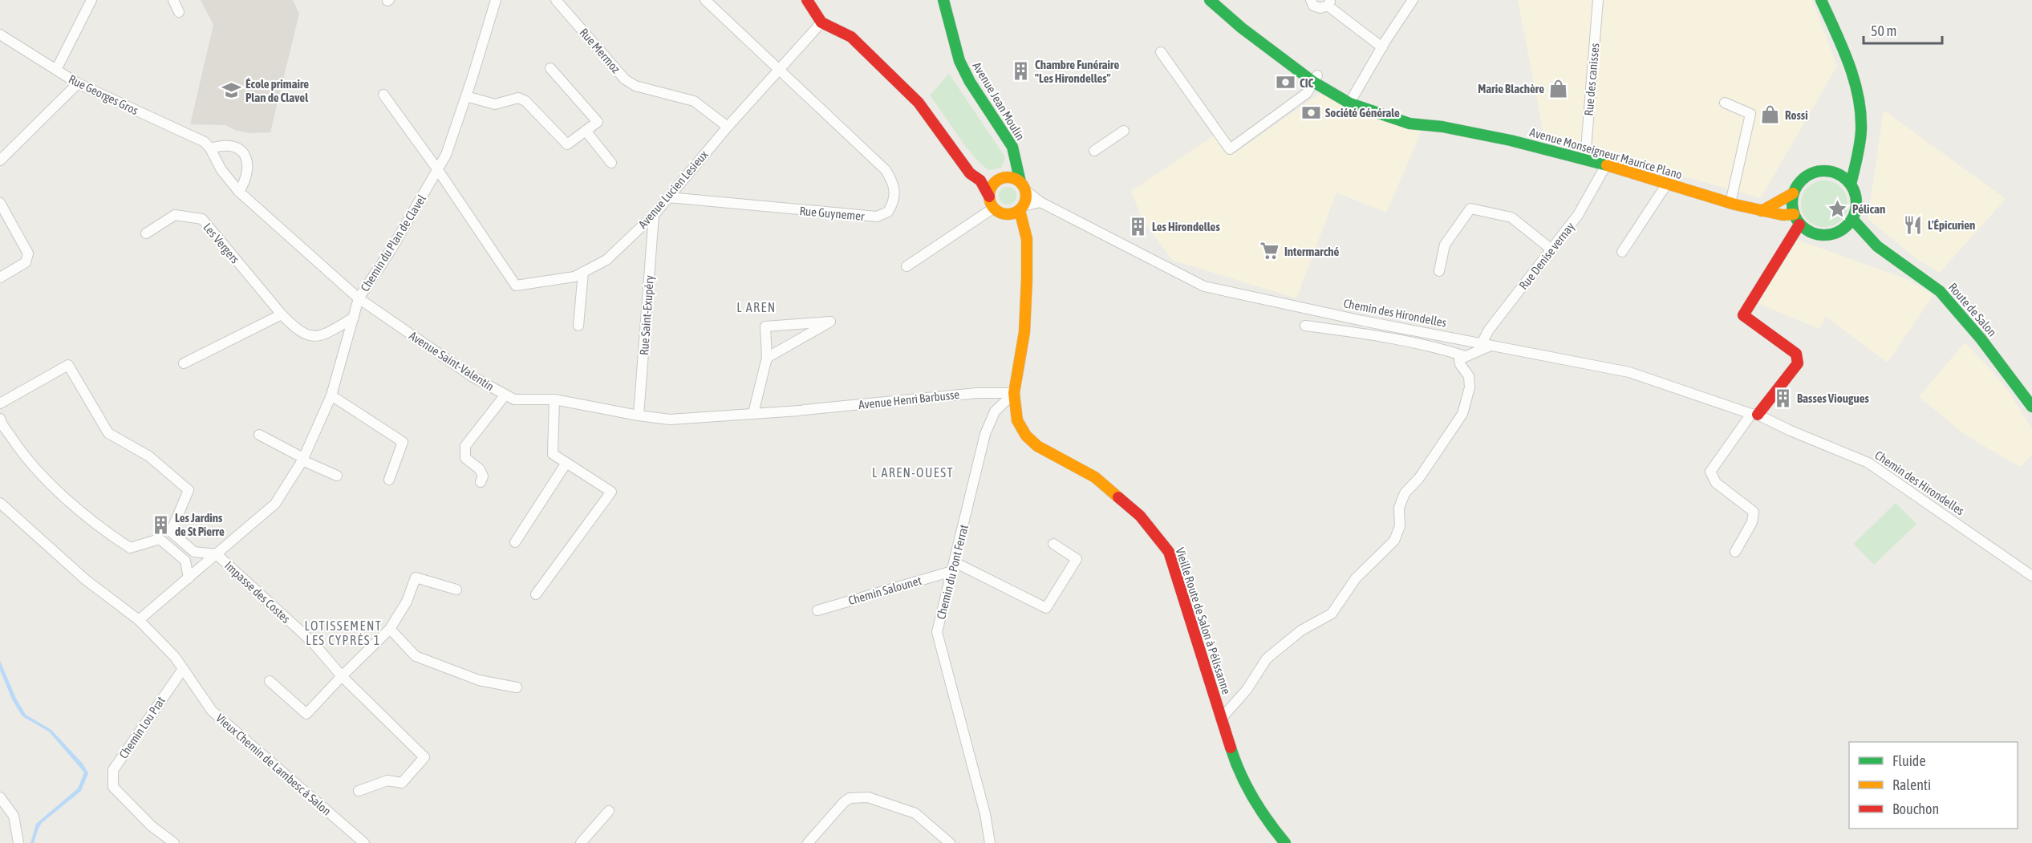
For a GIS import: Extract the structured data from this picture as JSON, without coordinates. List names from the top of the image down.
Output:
{
  "streets": {
    "street": [
      "Rue Mermoz",
      "Rue des canisses",
      "Rue Georges Gros",
      "Avenue Jean Moulin",
      "Avenue Monseigneur Maurice Plano",
      "Avenue Lucien Lesieux",
      "Rue Guynemer",
      "Les Vergers",
      "Chemin du Plan de Clavel",
      "Rue Denise vernay",
      "Route de Salon",
      "Chemin des Hirondelles",
      "Rue Saint-Exupéry",
      "Avenue Saint-Valentin",
      "Avenue Henri Barbusse",
      "Chemin du Pont Ferrat",
      "Chemin Salounet",
      "Impasse des Costes",
      "Vieille Route de Salon à Pélissanne",
      "Chemin Lou Prat",
      "Vieux Chemin de Lambesc à Salon"
    ]
  },
  "crossings": [
    ["Rue Mermoz", "Avenue Lucien Lesieux"],
    ["Rue des canisses", "Avenue Monseigneur Maurice Plano"],
    ["Rue Georges Gros", "Chemin du Plan de Clavel"],
    ["Rue Georges Gros", "Avenue Saint-Valentin"],
    ["Avenue Jean Moulin", "Chemin des Hirondelles"],
    ["Avenue Jean Moulin", "Vieille Route de Salon à Pélissanne"],
    ["Avenue Monseigneur Maurice Plano", "Rue Denise vernay"],
    ["Avenue Monseigneur Maurice Plano", "Route de Salon"],
    ["Avenue Lucien Lesieux", "Rue Guynemer"],
    ["Avenue Lucien Lesieux", "Chemin du Plan de Clavel"],
    ["Avenue Lucien Lesieux", "Rue Saint-Exupéry"],
    ["Les Vergers", "Chemin du Plan de Clavel"],
    ["Chemin du Plan de Clavel", "Avenue Saint-Valentin"],
    ["Chemin du Plan de Clavel", "Impasse des Costes"],
    ["Chemin du Plan de Clavel", "Vieux Chemin de Lambesc à Salon"],
    ["Rue Denise vernay", "Chemin des Hirondelles"],
    ["Chemin des Hirondelles", "Vieille Route de Salon à Pélissanne"],
    ["Rue Saint-Exupéry", "Avenue Saint-Valentin"],
    ["Avenue Saint-Valentin", "Avenue Henri Barbusse"],
    ["Avenue Henri Barbusse", "Chemin du Pont Ferrat"],
    ["Avenue Henri Barbusse", "Vieille Route de Salon à Pélissanne"],
    ["Chemin du Pont Ferrat", "Chemin Salounet"],
    ["Chemin du Pont Ferrat", "Vieille Route de Salon à Pélissanne"],
    ["Chemin Lou Prat", "Vieux Chemin de Lambesc à Salon"]
  ],
  "districts": ["L AREN", "L AREN-OUEST", "LOTISSEMENT LES CYPRÈS 1"],
  "places": {
    "building": [
      "Chambre Funéraire \"Les Hirondelles\"",
      "Les Hirondelles",
      "Basses Viougues",
      "Les Jardins de St Pierre"
    ],
    "bank": ["CIC", "Société Générale"],
    "shop": ["Marie Blachère", "Rossi"],
    "school or university": ["École primaire Plan de Clavel"],
    "place": ["Pélican"],
    "restaurant": ["L'Épicurien"],
    "supermarket": ["Intermarché"]
  },
  "legend": ["Fluide", "Ralenti", "Bouchon"],
  "scale_bar": "50 m"
}
